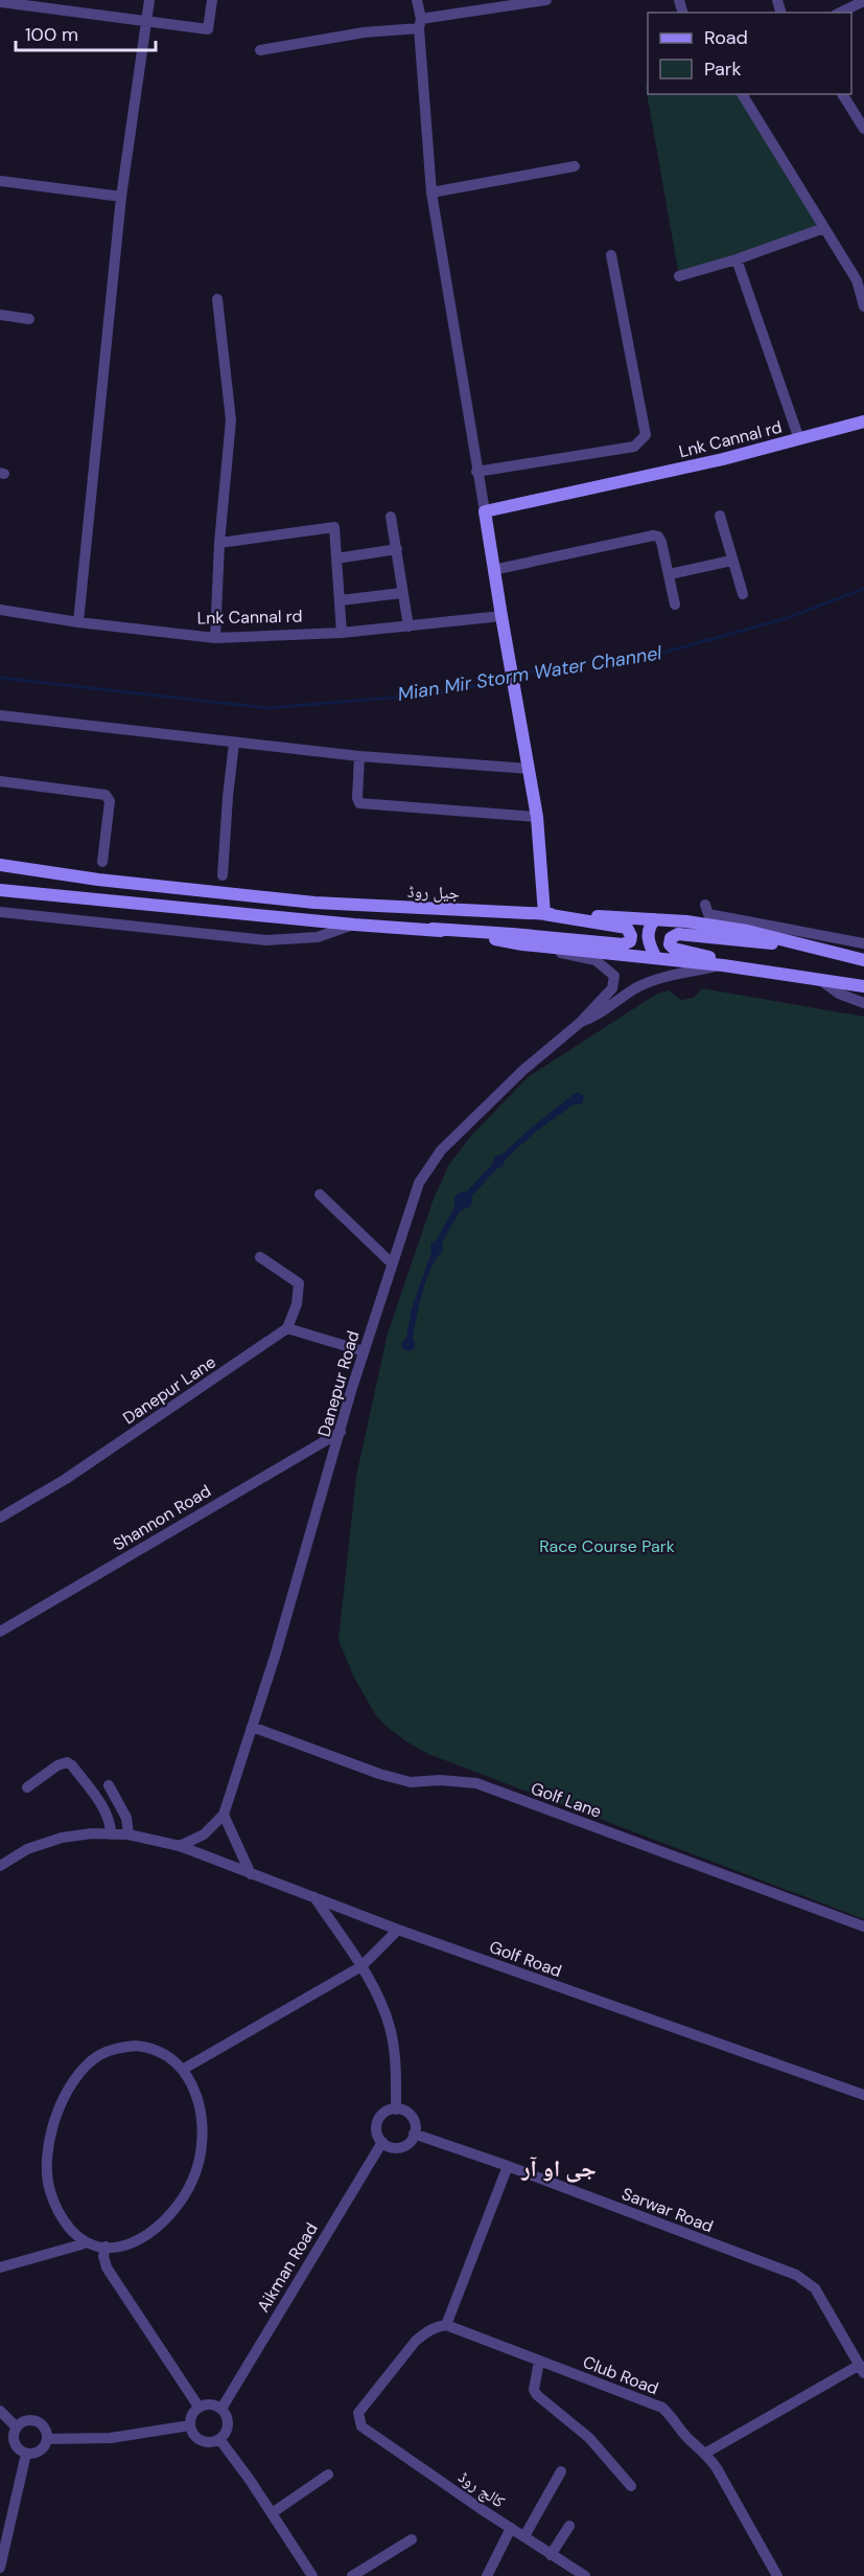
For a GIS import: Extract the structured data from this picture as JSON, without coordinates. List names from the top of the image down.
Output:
{
  "streets": {
    "main road": ["Lnk Cannal rd", "جیل روڈ"],
    "street": [
      "Danepur Road",
      "Danepur Lane",
      "Shannon Road",
      "Golf Lane",
      "Golf Road",
      "Sarwar Road",
      "Aikman Road",
      "Club Road",
      "کالج روڈ"
    ]
  },
  "crossings": [
    ["Danepur Road", "Shannon Road"],
    ["Danepur Road", "Golf Lane"],
    ["Sarwar Road", "Aikman Road"],
    ["Club Road", "کالج روڈ"]
  ],
  "districts": ["جی او آر"],
  "water": ["Mian Mir Storm Water Channel"],
  "parks": ["Race Course Park"],
  "legend": ["Road", "Park"],
  "scale_bar": "100 m"
}
